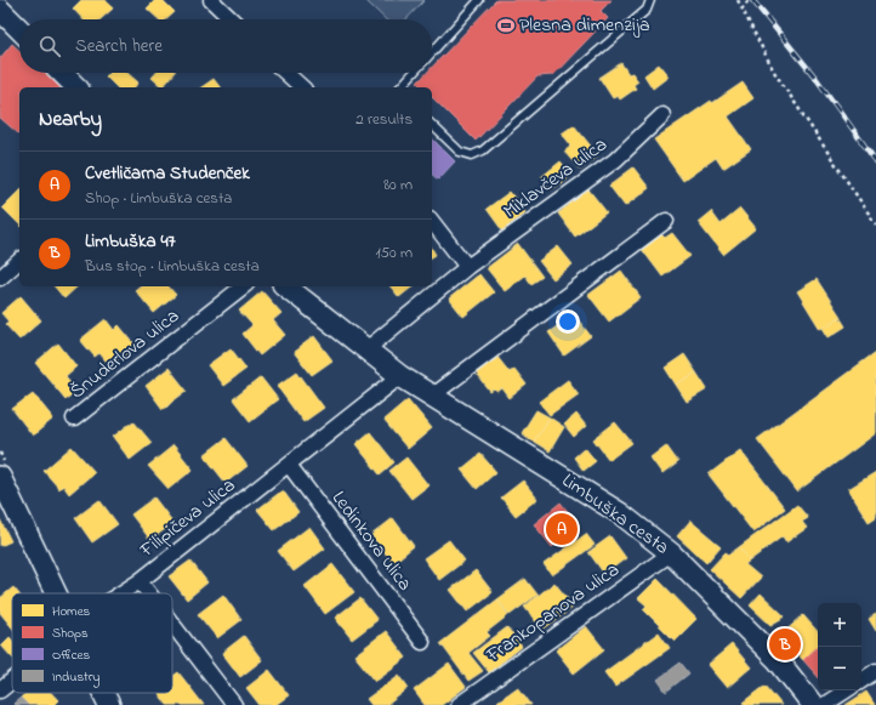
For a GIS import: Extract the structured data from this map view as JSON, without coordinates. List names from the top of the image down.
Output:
{
  "streets": {
    "main road": ["Limbuška cesta"],
    "street": [
      "Miklavčeva ulica",
      "Šnuderlova ulica",
      "Filipičeva ulica",
      "Ledinkova ulica",
      "Frankopanova ulica"
    ]
  },
  "crossings": [
    ["Miklavčeva ulica", "Limbuška cesta"],
    ["Limbuška cesta", "Filipičeva ulica"],
    ["Limbuška cesta", "Frankopanova ulica"],
    ["Filipičeva ulica", "Ledinkova ulica"]
  ],
  "places": {
    "sports": ["Plesna dimenzija"]
  },
  "legend": [
    "Homes",
    "Shops",
    "Offices",
    "Industry"
  ],
  "page": {
    "search": "Search here",
    "heading": ["Nearby", "2 results"],
    "list": [
      {
        "mark": "A",
        "name": "Cvetličarna Studenček",
        "note": "Shop · Limbuška cesta",
        "value": "80 m"
      },
      {
        "mark": "B",
        "name": "Limbuška 47",
        "note": "Bus stop · Limbuška cesta",
        "value": "150 m"
      }
    ],
    "pins": ["A", "B"],
    "map_buttons": ["+", "−"]
  }
}
